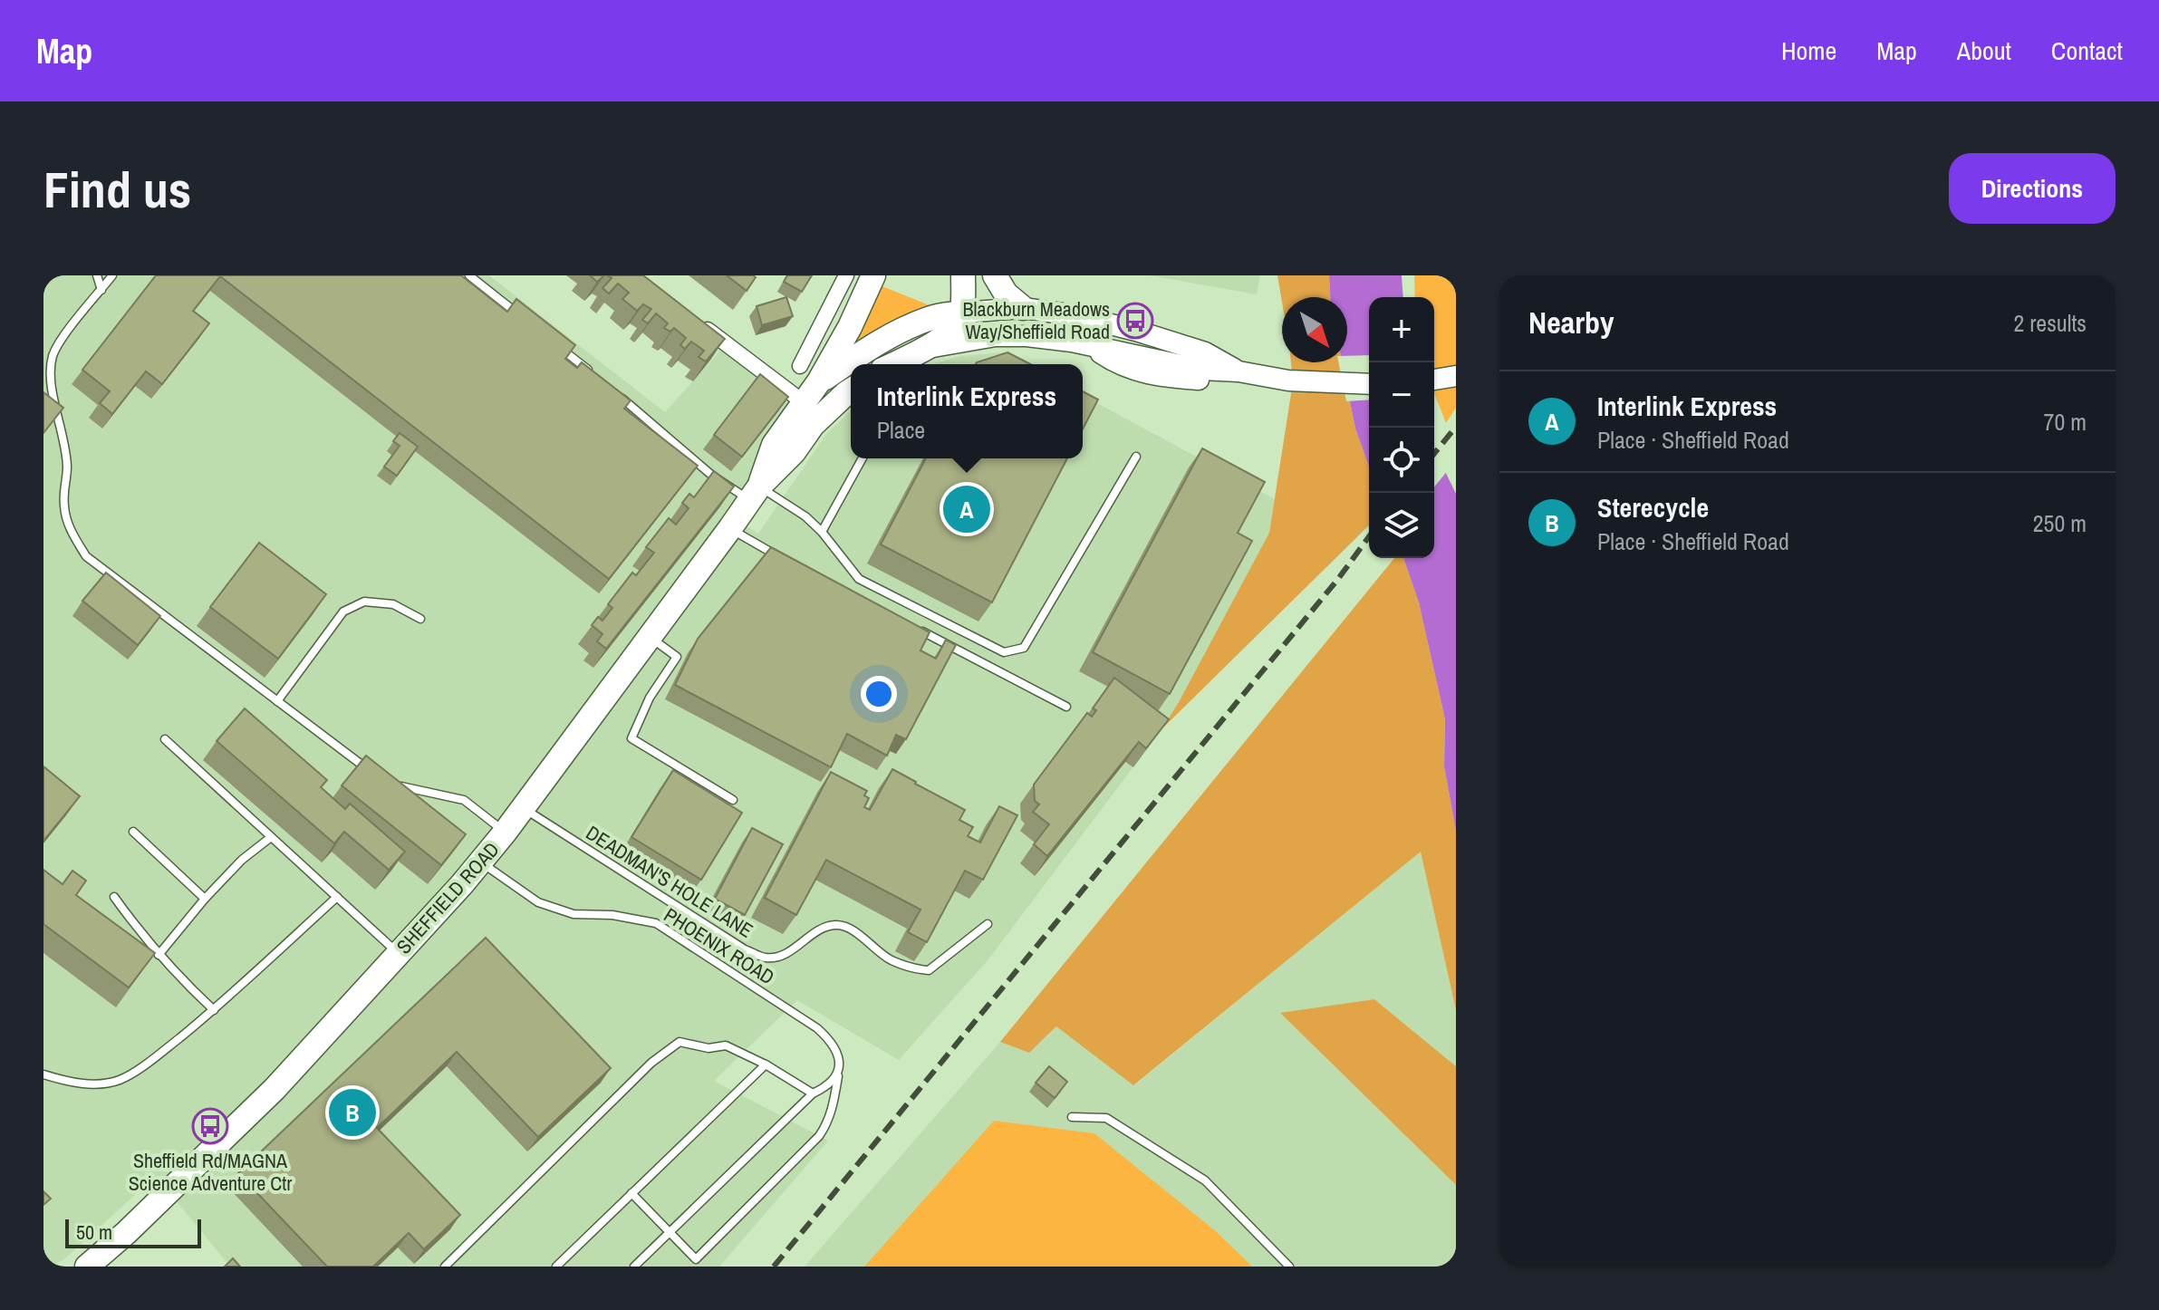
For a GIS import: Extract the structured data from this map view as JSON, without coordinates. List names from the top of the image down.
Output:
{
  "streets": {
    "main road": ["SHEFFIELD ROAD"],
    "lane": ["DEADMAN'S HOLE LANE", "PHOENIX ROAD"]
  },
  "crossings": [
    ["DEADMAN'S HOLE LANE", "SHEFFIELD ROAD"],
    ["SHEFFIELD ROAD", "PHOENIX ROAD"]
  ],
  "places": {
    "bus stop": ["Blackburn Meadows Way/Sheffield Road", "Sheffield Rd/MAGNA Science Adventure Ctr"]
  },
  "scale_bar": "50 m",
  "north": "bottom right",
  "page": {
    "header": "Map",
    "nav": [
      "Home",
      "Map",
      "About",
      "Contact"
    ],
    "buttons": "Directions",
    "title": "Find us",
    "heading": ["Nearby", "2 results"],
    "map_buttons": ["+", "−"],
    "popup": ["Interlink Express", "Place"],
    "list": [
      {
        "mark": "A",
        "name": "Interlink Express",
        "note": "Place · Sheffield Road",
        "value": "70 m"
      },
      {
        "mark": "B",
        "name": "Sterecycle",
        "note": "Place · Sheffield Road",
        "value": "250 m"
      }
    ],
    "pins": ["A", "B"],
    "scale": "50 m"
  }
}
